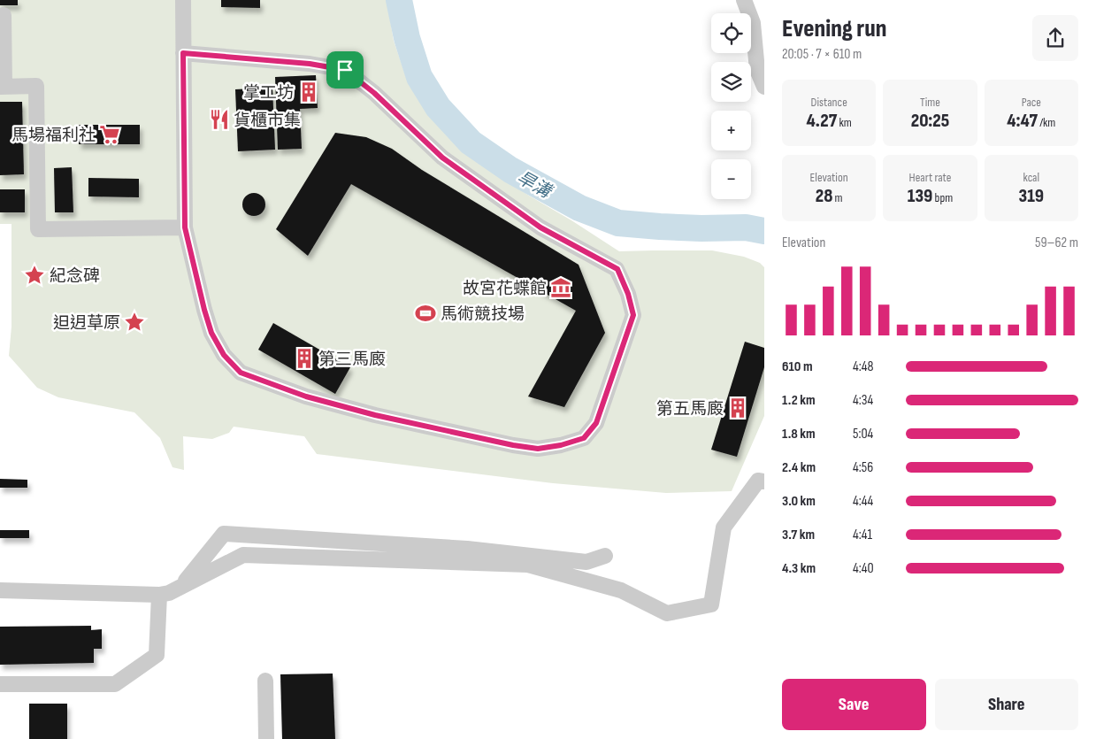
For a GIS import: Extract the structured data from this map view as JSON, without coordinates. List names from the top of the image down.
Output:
{
  "water": ["旱溝"],
  "places": {
    "building": ["掌工坊", "第三馬廄", "第五馬廄"],
    "restaurant": ["貨櫃市集"],
    "supermarket": ["馬場福利社"],
    "place": ["紀念碑", "𨑨迌草原"],
    "museum": ["故宮花蝶館"],
    "sports": ["馬術競技場"]
  },
  "page": {
    "heading": ["Evening run", "20:05 · 7 × 610 m"],
    "map_buttons": ["+", "−"],
    "stats": [
      ["Distance", "4.27 km"],
      ["Time", "20:25"],
      ["Pace", "4:47 /km"],
      ["Elevation", "28 m"],
      ["Heart rate", "139 bpm"],
      ["kcal", "319"]
    ],
    "chart": ["Elevation", "59–62 m"],
    "list": [
      {
        "name": "610 m",
        "note": "4:48"
      },
      {
        "name": "1.2 km",
        "note": "4:34"
      },
      {
        "name": "1.8 km",
        "note": "5:04"
      },
      {
        "name": "2.4 km",
        "note": "4:56"
      },
      {
        "name": "3.0 km",
        "note": "4:44"
      },
      {
        "name": "3.7 km",
        "note": "4:41"
      },
      {
        "name": "4.3 km",
        "note": "4:40"
      }
    ],
    "buttons": ["Save", "Share"]
  }
}
